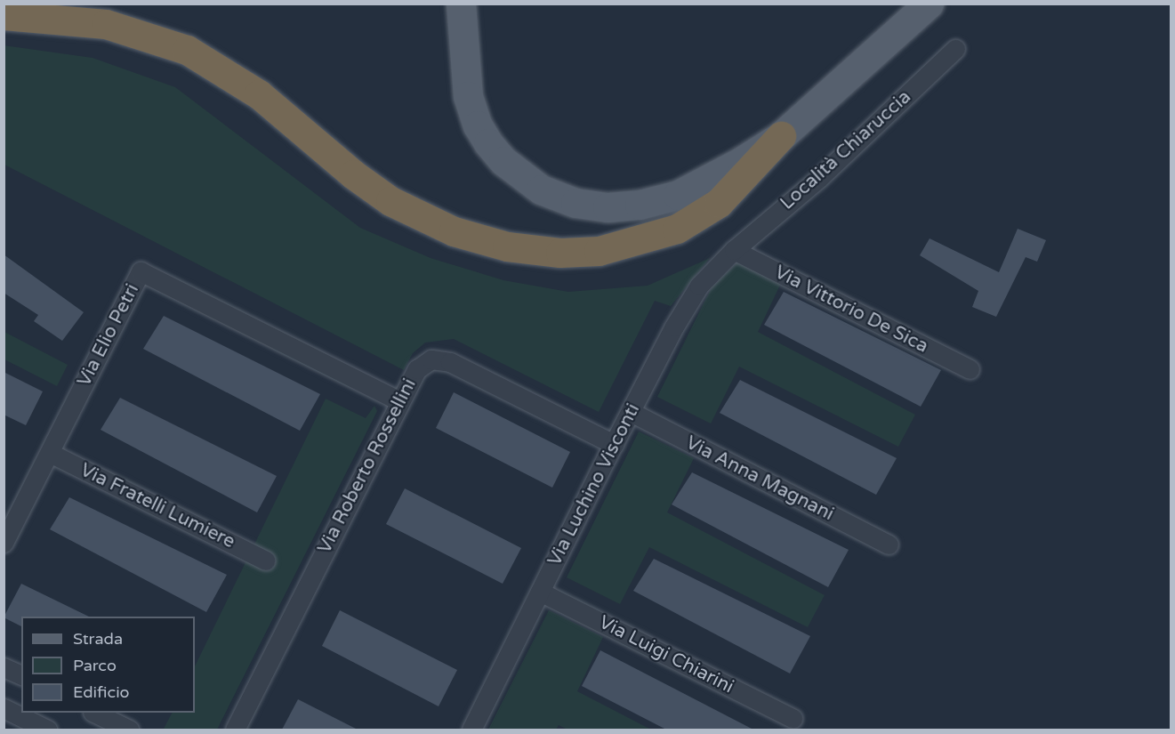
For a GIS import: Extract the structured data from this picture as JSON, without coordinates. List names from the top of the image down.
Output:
{
  "streets": {
    "street": [
      "Località Chiaruccia",
      "Via Vittorio De Sica",
      "Via Elio Petri",
      "Via Roberto Rossellini",
      "Via Anna Magnani",
      "Via Luchino Visconti",
      "Via Fratelli Lumiere",
      "Via Luigi Chiarini"
    ]
  },
  "crossings": [
    ["Località Chiaruccia", "Via Vittorio De Sica"],
    ["Località Chiaruccia", "Via Luchino Visconti"],
    ["Via Vittorio De Sica", "Via Luchino Visconti"],
    ["Via Elio Petri", "Via Roberto Rossellini"],
    ["Via Elio Petri", "Via Fratelli Lumiere"],
    ["Via Roberto Rossellini", "Via Luchino Visconti"],
    ["Via Anna Magnani", "Via Luchino Visconti"],
    ["Via Luchino Visconti", "Via Luigi Chiarini"]
  ],
  "legend": ["Strada", "Parco", "Edificio"]
}
